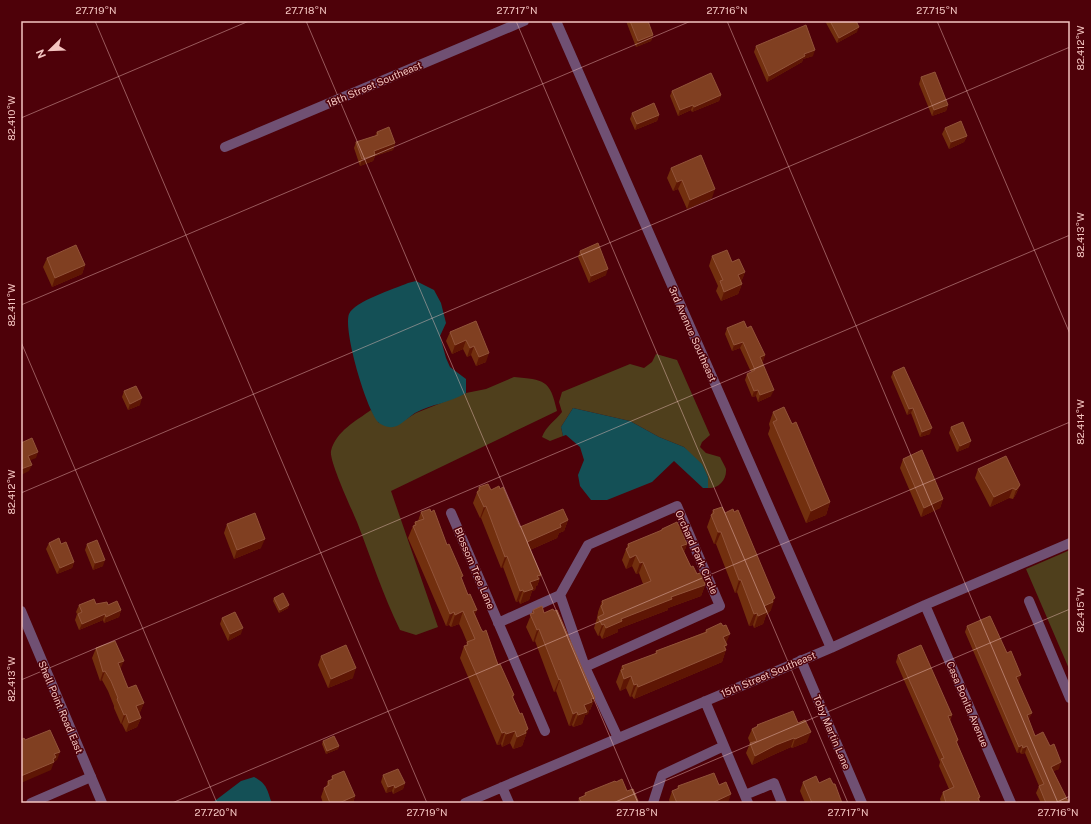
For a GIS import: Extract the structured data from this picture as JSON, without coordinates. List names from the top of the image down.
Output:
{
  "streets": {
    "street": [
      "18th Street Southeast",
      "3rd Avenue Southeast",
      "Orchard Park Circle",
      "Blossom Tree Lane",
      "15th Street Southeast",
      "Casa Bonita Avenue",
      "Shell Point Road East",
      "Toby Martin Lane"
    ]
  },
  "crossings": [
    ["3rd Avenue Southeast", "15th Street Southeast"],
    ["15th Street Southeast", "Casa Bonita Avenue"],
    ["15th Street Southeast", "Toby Martin Lane"]
  ],
  "north": "bottom left",
  "coordinates": [
    "27.719°N",
    "27.718°N",
    "27.717°N",
    "27.716°N",
    "27.715°N",
    "82.412°W",
    "82.410°W",
    "82.413°W",
    "82.411°W",
    "82.414°W",
    "82.415°W",
    "27.720°N"
  ]
}
